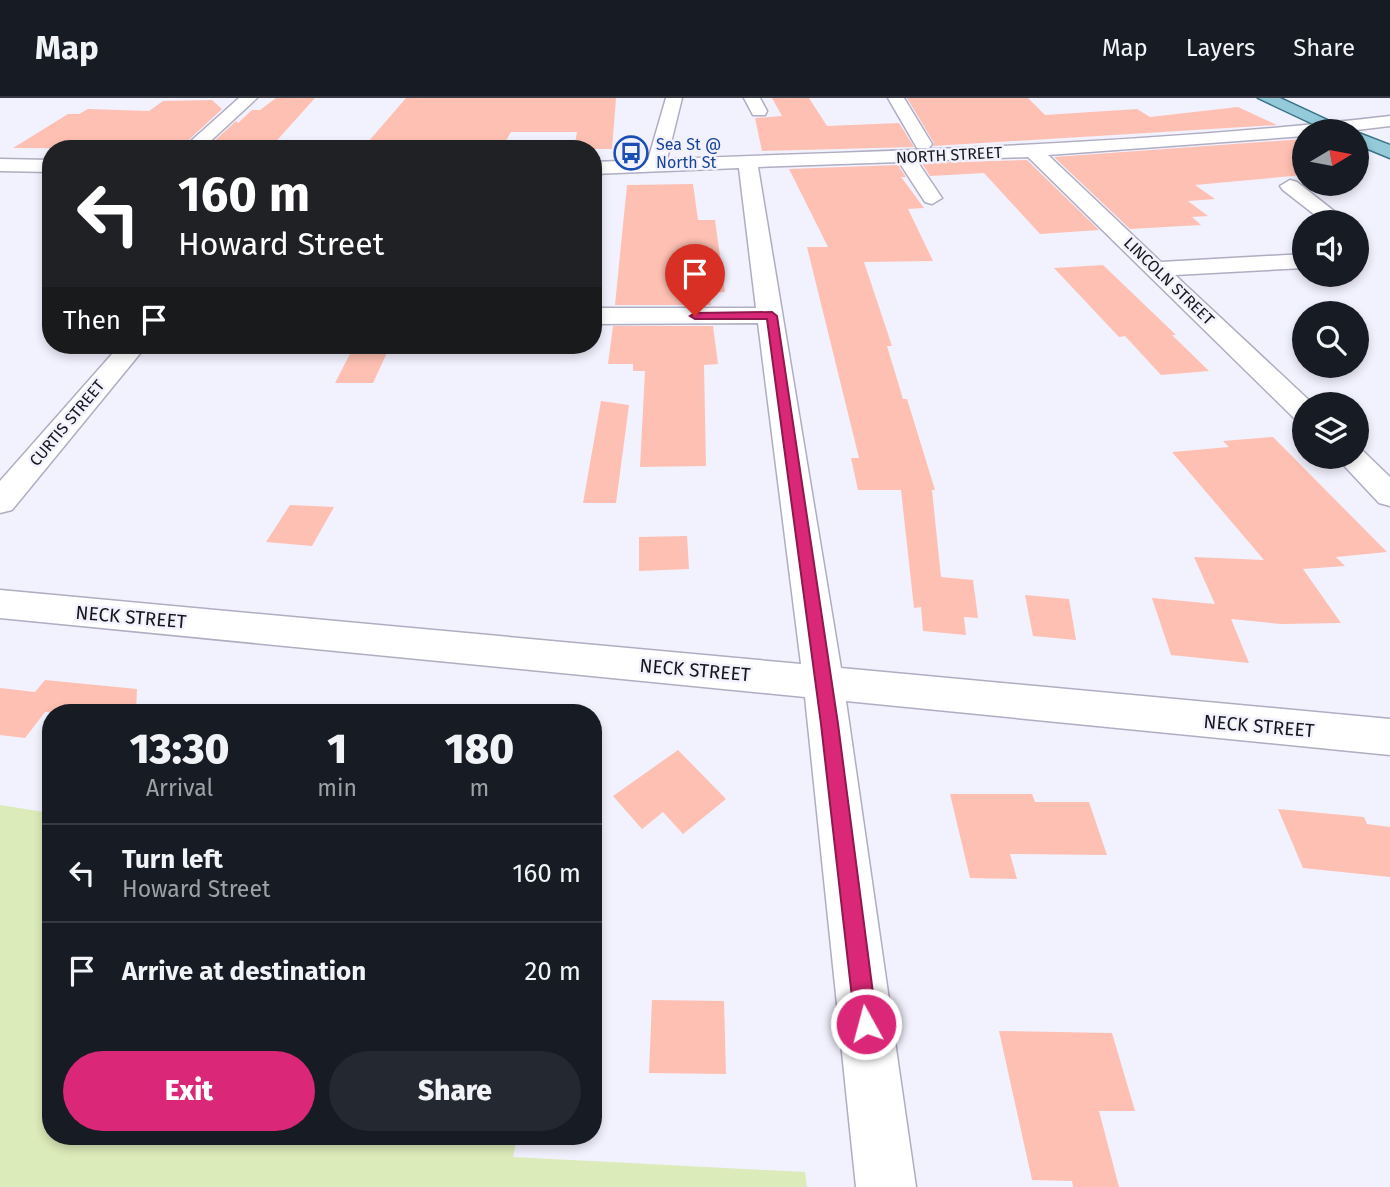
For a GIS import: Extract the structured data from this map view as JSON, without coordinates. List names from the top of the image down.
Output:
{
  "streets": {
    "street": [
      "NORTH STREET",
      "LINCOLN STREET",
      "CURTIS STREET",
      "NECK STREET"
    ]
  },
  "crossings": [
    ["NORTH STREET", "LINCOLN STREET"]
  ],
  "places": {
    "bus stop": ["Sea St @ North St"]
  },
  "north": "right",
  "page": {
    "header": "Map",
    "nav": ["Map", "Layers", "Share"],
    "turn": ["160 m", "Howard Street"],
    "then": "Then",
    "eta": [
      "13:30",
      "Arrival",
      "1",
      "min",
      "180",
      "m"
    ],
    "list": [
      {
        "name": "Turn left",
        "note": "Howard Street",
        "value": "160 m"
      },
      {
        "name": "Arrive at destination",
        "value": "20 m"
      }
    ],
    "buttons": ["Exit", "Share"]
  }
}
